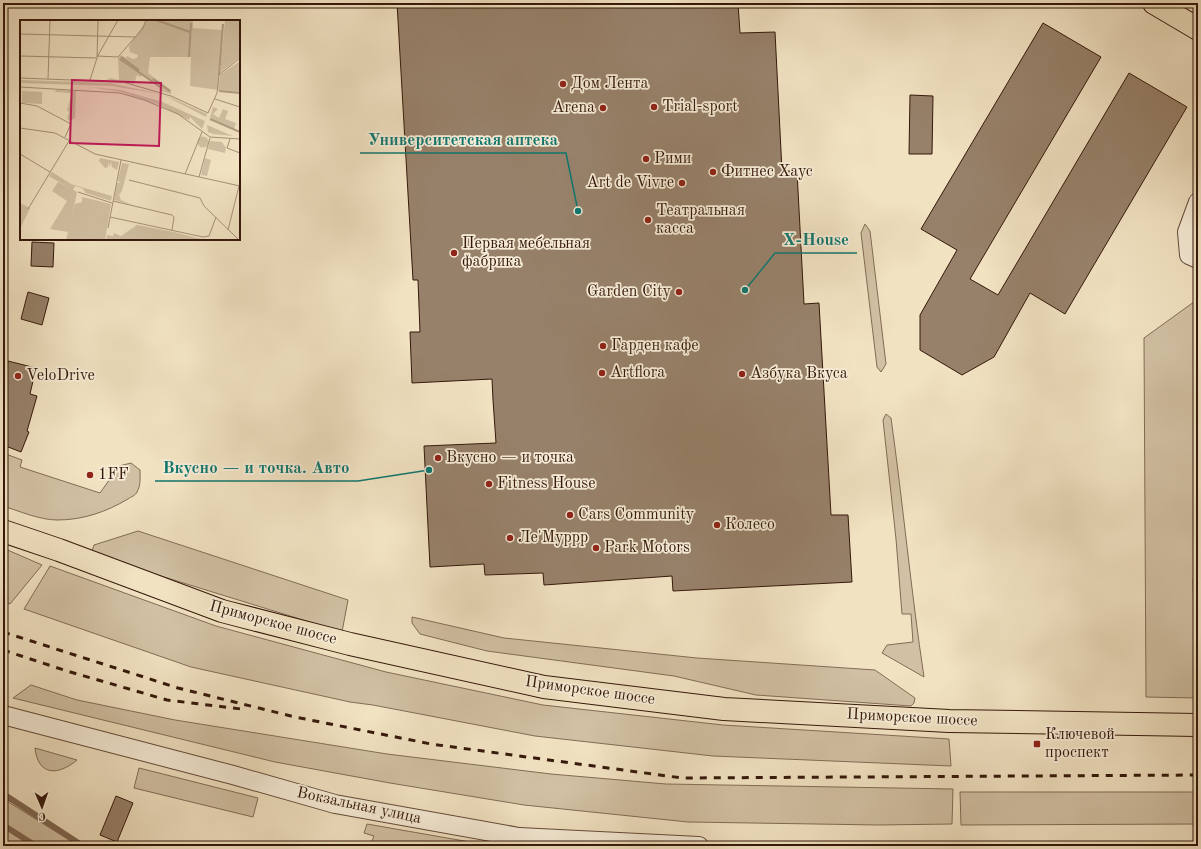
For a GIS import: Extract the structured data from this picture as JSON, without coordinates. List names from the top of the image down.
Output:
{
  "streets": {
    "main road": ["Приморское шоссе"],
    "street": ["Вокзальная улица"]
  },
  "places": {
    "other": [
      "Дом Лента",
      "Trial-sport",
      "Arena",
      "Рими",
      "Фитнес Хаус",
      "Art de Vivre",
      "Университетская аптека",
      "Театральная касса",
      "Первая мебельная фабрика",
      "X-House",
      "Garden City",
      "Гарден кафе",
      "Artflora",
      "Азбука Вкуса",
      "VeloDrive",
      "Вкусно — и точка",
      "Вкусно — и точка. Авто",
      "1FF",
      "Fitness House",
      "Cars Community",
      "Колесо",
      "Ле'Муррр",
      "Park Motors"
    ],
    "transit": ["Ключевой проспект"]
  },
  "north": "bottom"
}
